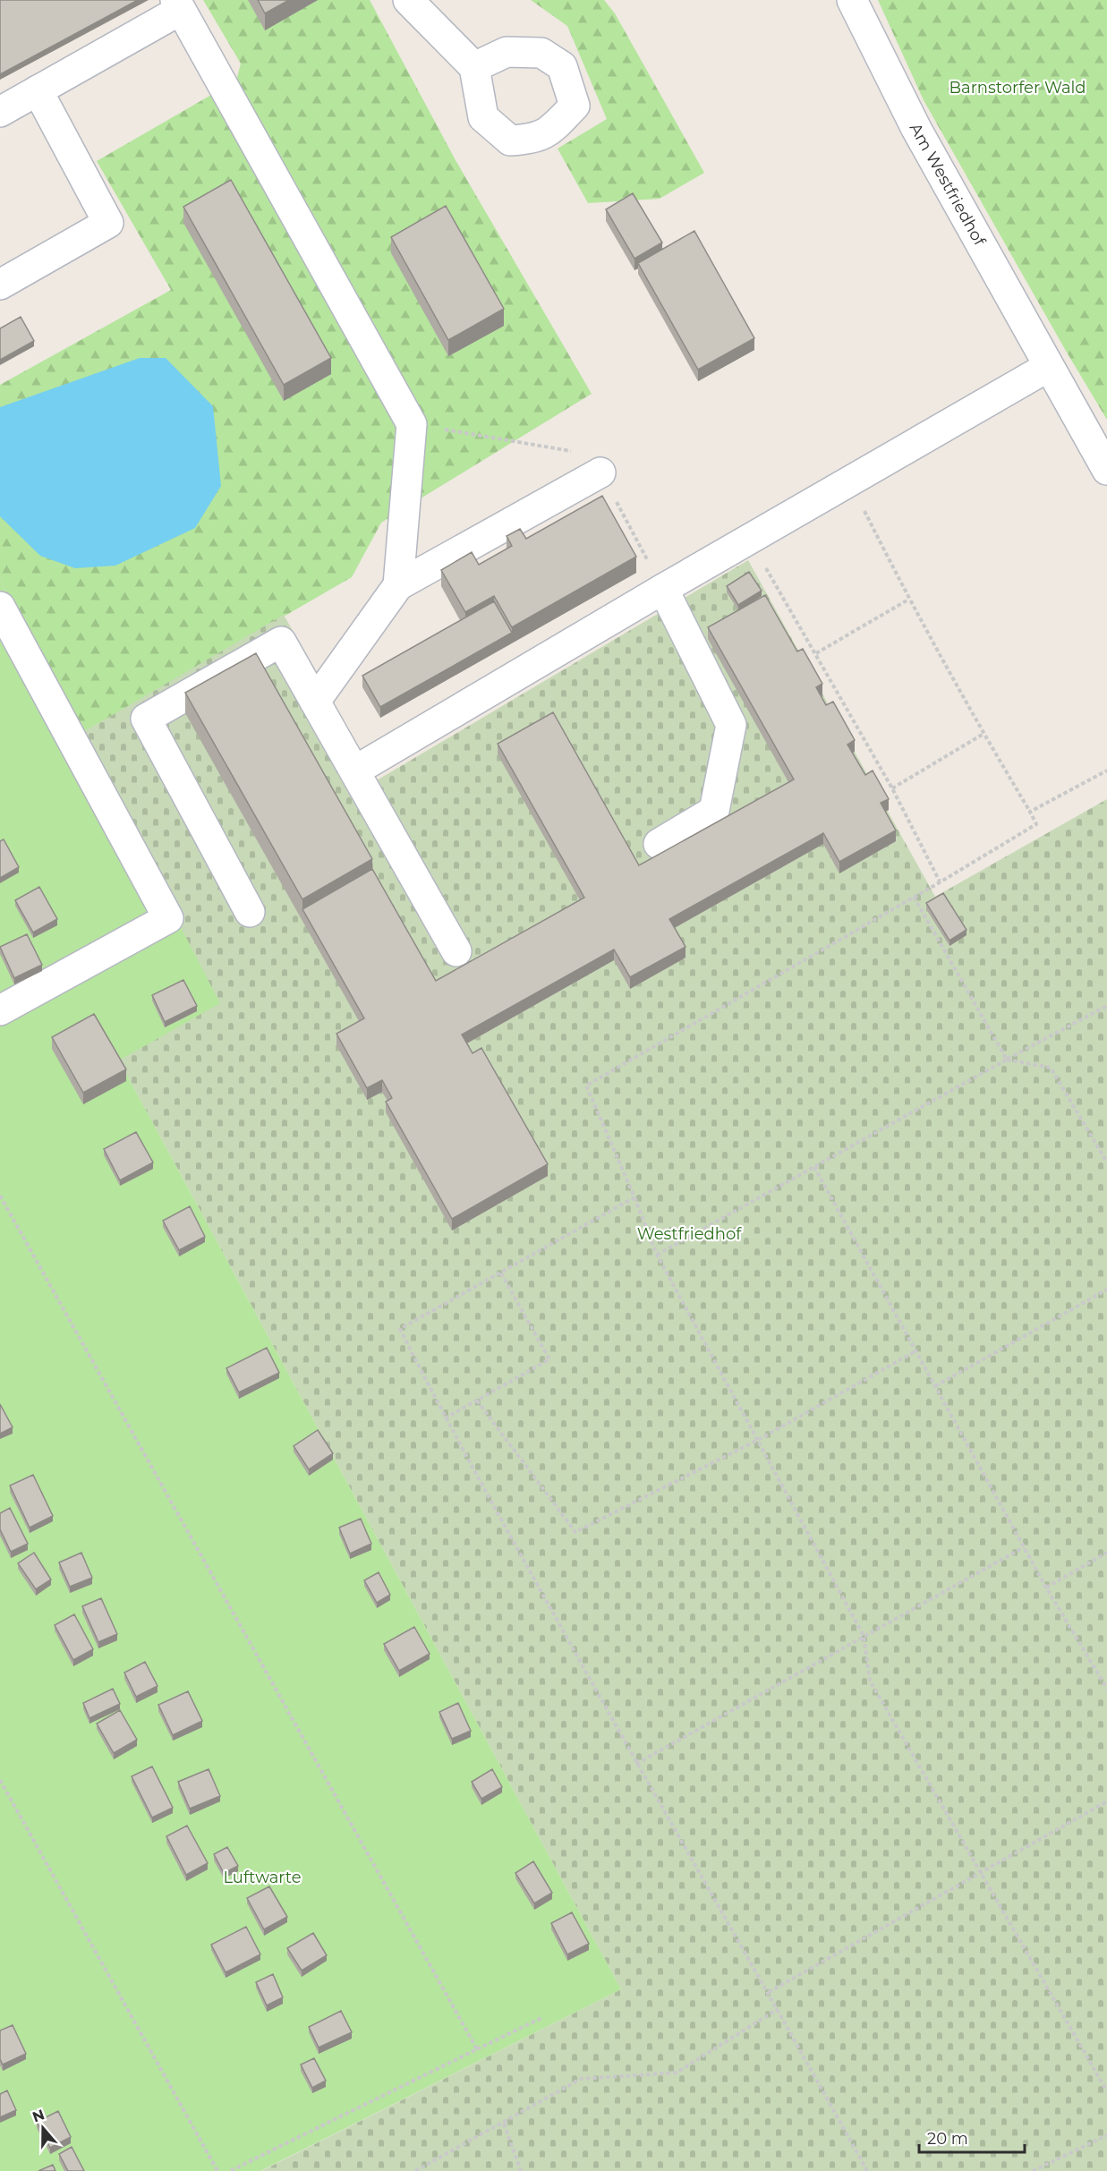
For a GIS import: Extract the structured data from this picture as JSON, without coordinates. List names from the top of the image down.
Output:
{
  "streets": {
    "street": ["Am Westfriedhof"]
  },
  "parks": ["Barnstorfer Wald", "Westfriedhof", "Luftwarte"],
  "scale_bar": "20 m",
  "north": "top"
}
